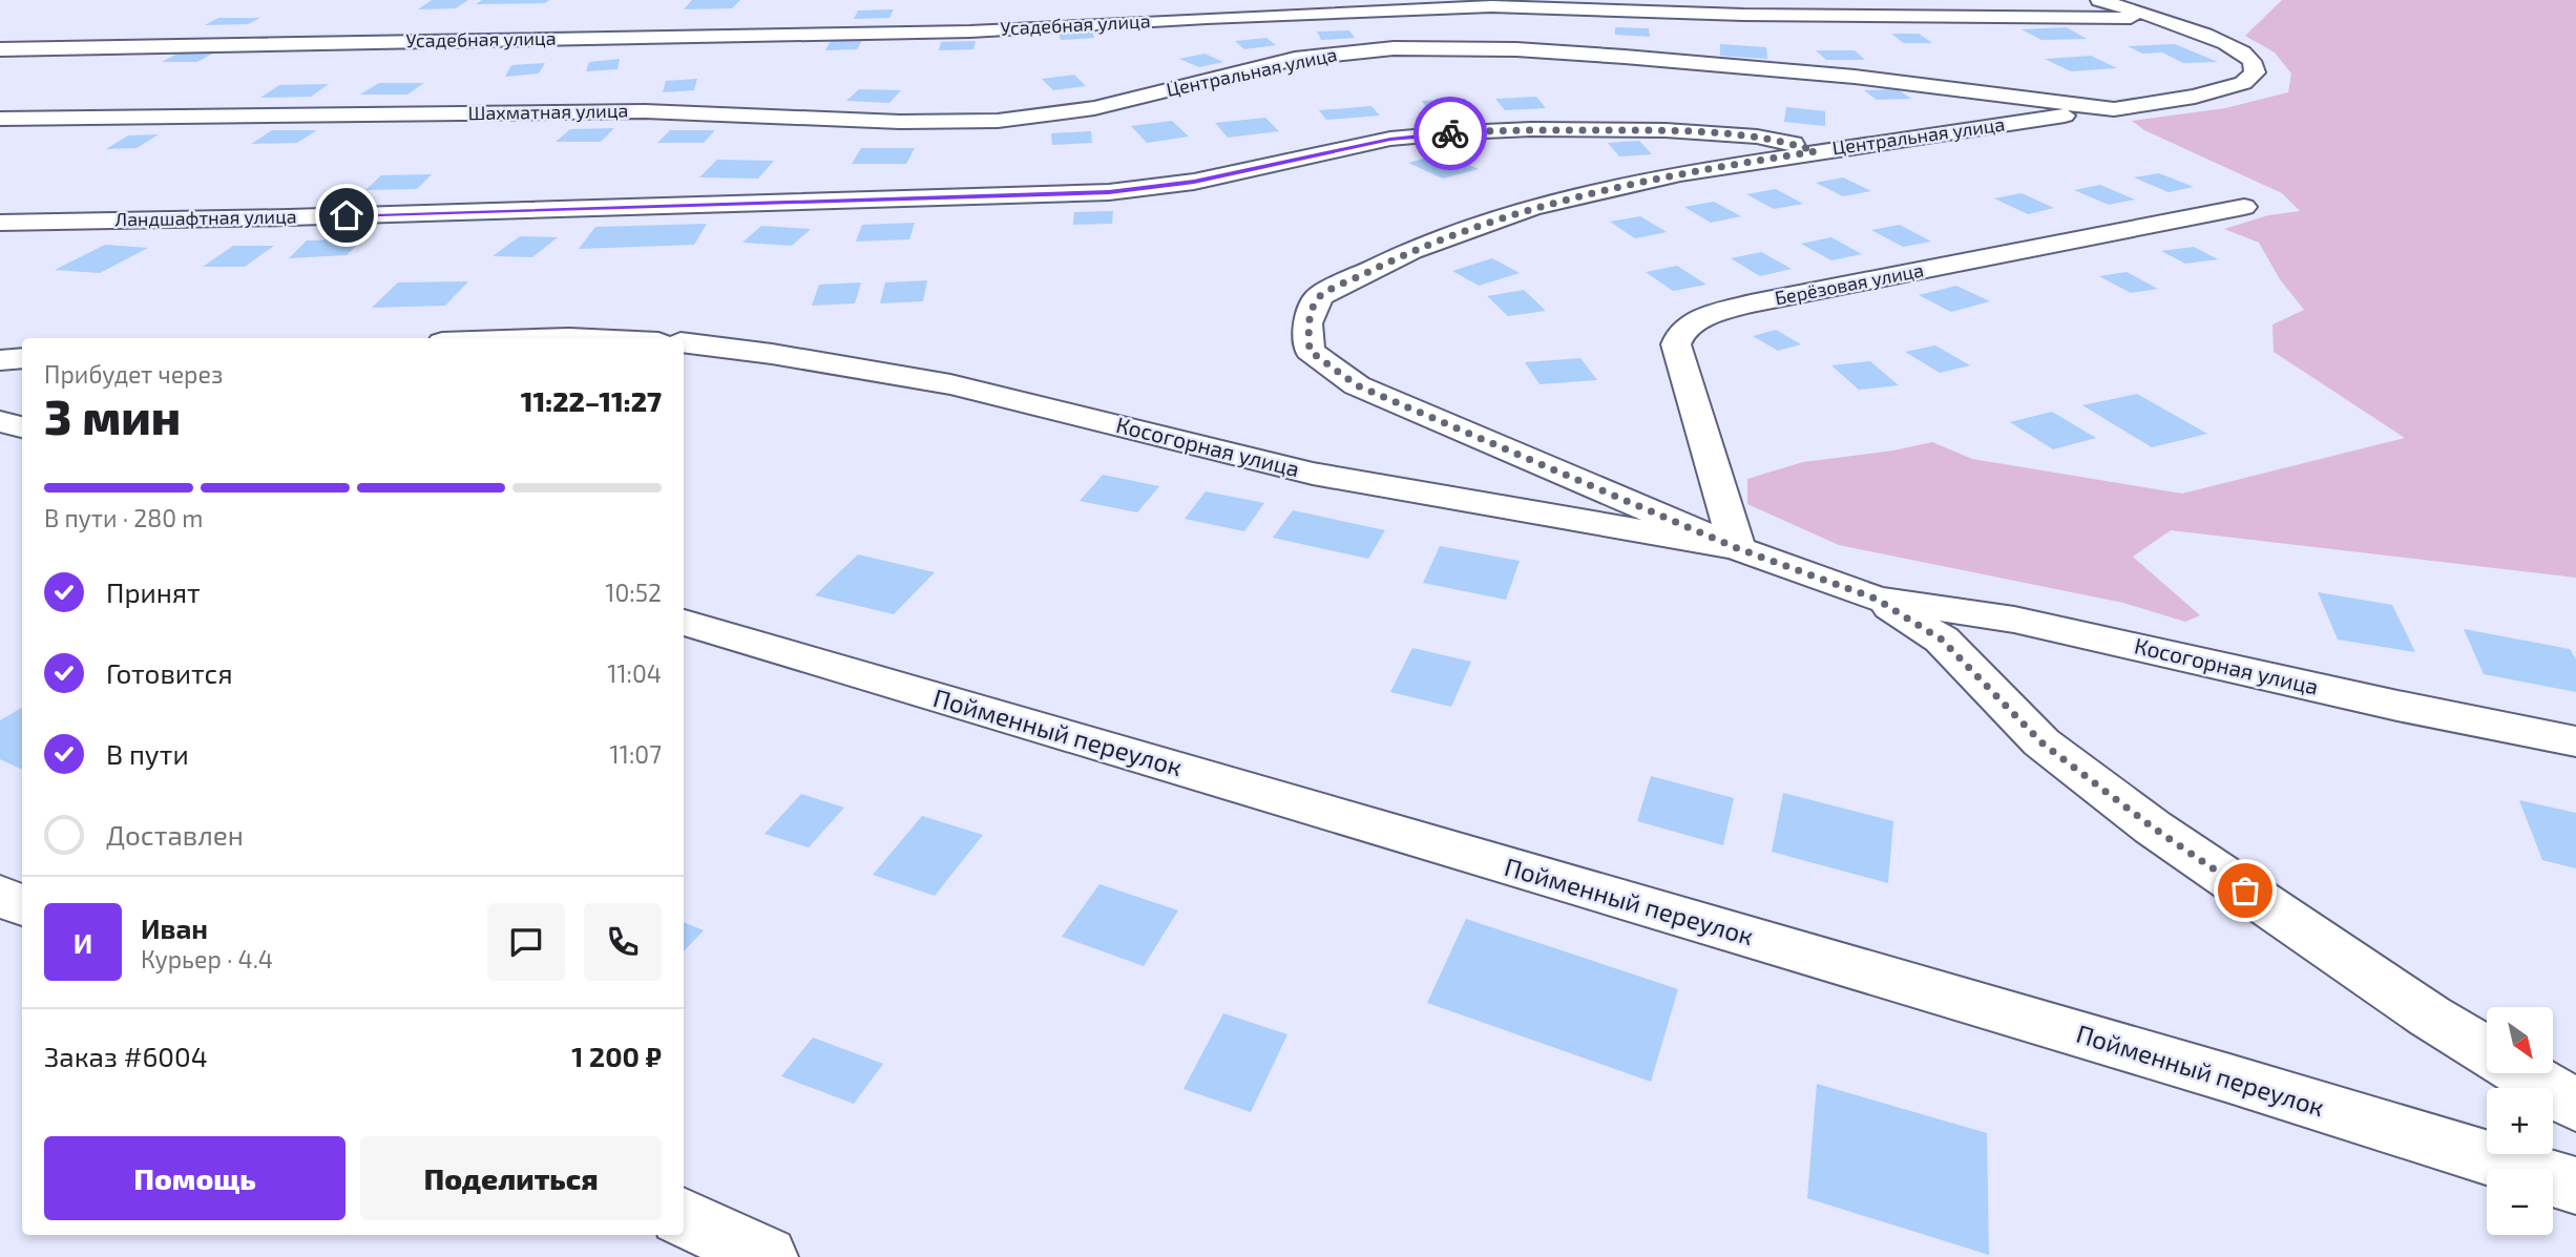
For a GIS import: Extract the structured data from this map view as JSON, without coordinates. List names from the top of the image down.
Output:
{
  "streets": {
    "street": [
      "Усадебная улица",
      "Центральная улица",
      "Шахматная улица",
      "Ландшафтная улица",
      "Берёзовая улица",
      "Косогорная улица",
      "Пойменный переулок"
    ]
  },
  "crossings": [
    ["Усадебная улица", "Центральная улица"],
    ["Центральная улица", "Шахматная улица"],
    ["Центральная улица", "Ландшафтная улица"],
    ["Центральная улица", "Берёзовая улица"],
    ["Центральная улица", "Косогорная улица"],
    ["Берёзовая улица", "Косогорная улица"]
  ],
  "north": "bottom right",
  "page": {
    "heading": ["3 мин", "Прибудет через", "11:22–11:27"],
    "panel": [
      "Иван",
      "Курьер · 4.4",
      "Заказ #6004",
      "1 200 ₽"
    ],
    "bar": "В пути · 280 m",
    "list": [
      ["Принят", "10:52"],
      ["Готовится", "11:04"],
      ["В пути", "11:07"],
      "Доставлен"
    ],
    "round": "И",
    "map_buttons": ["+", "−"],
    "buttons": ["Помощь", "Поделиться"]
  }
}
